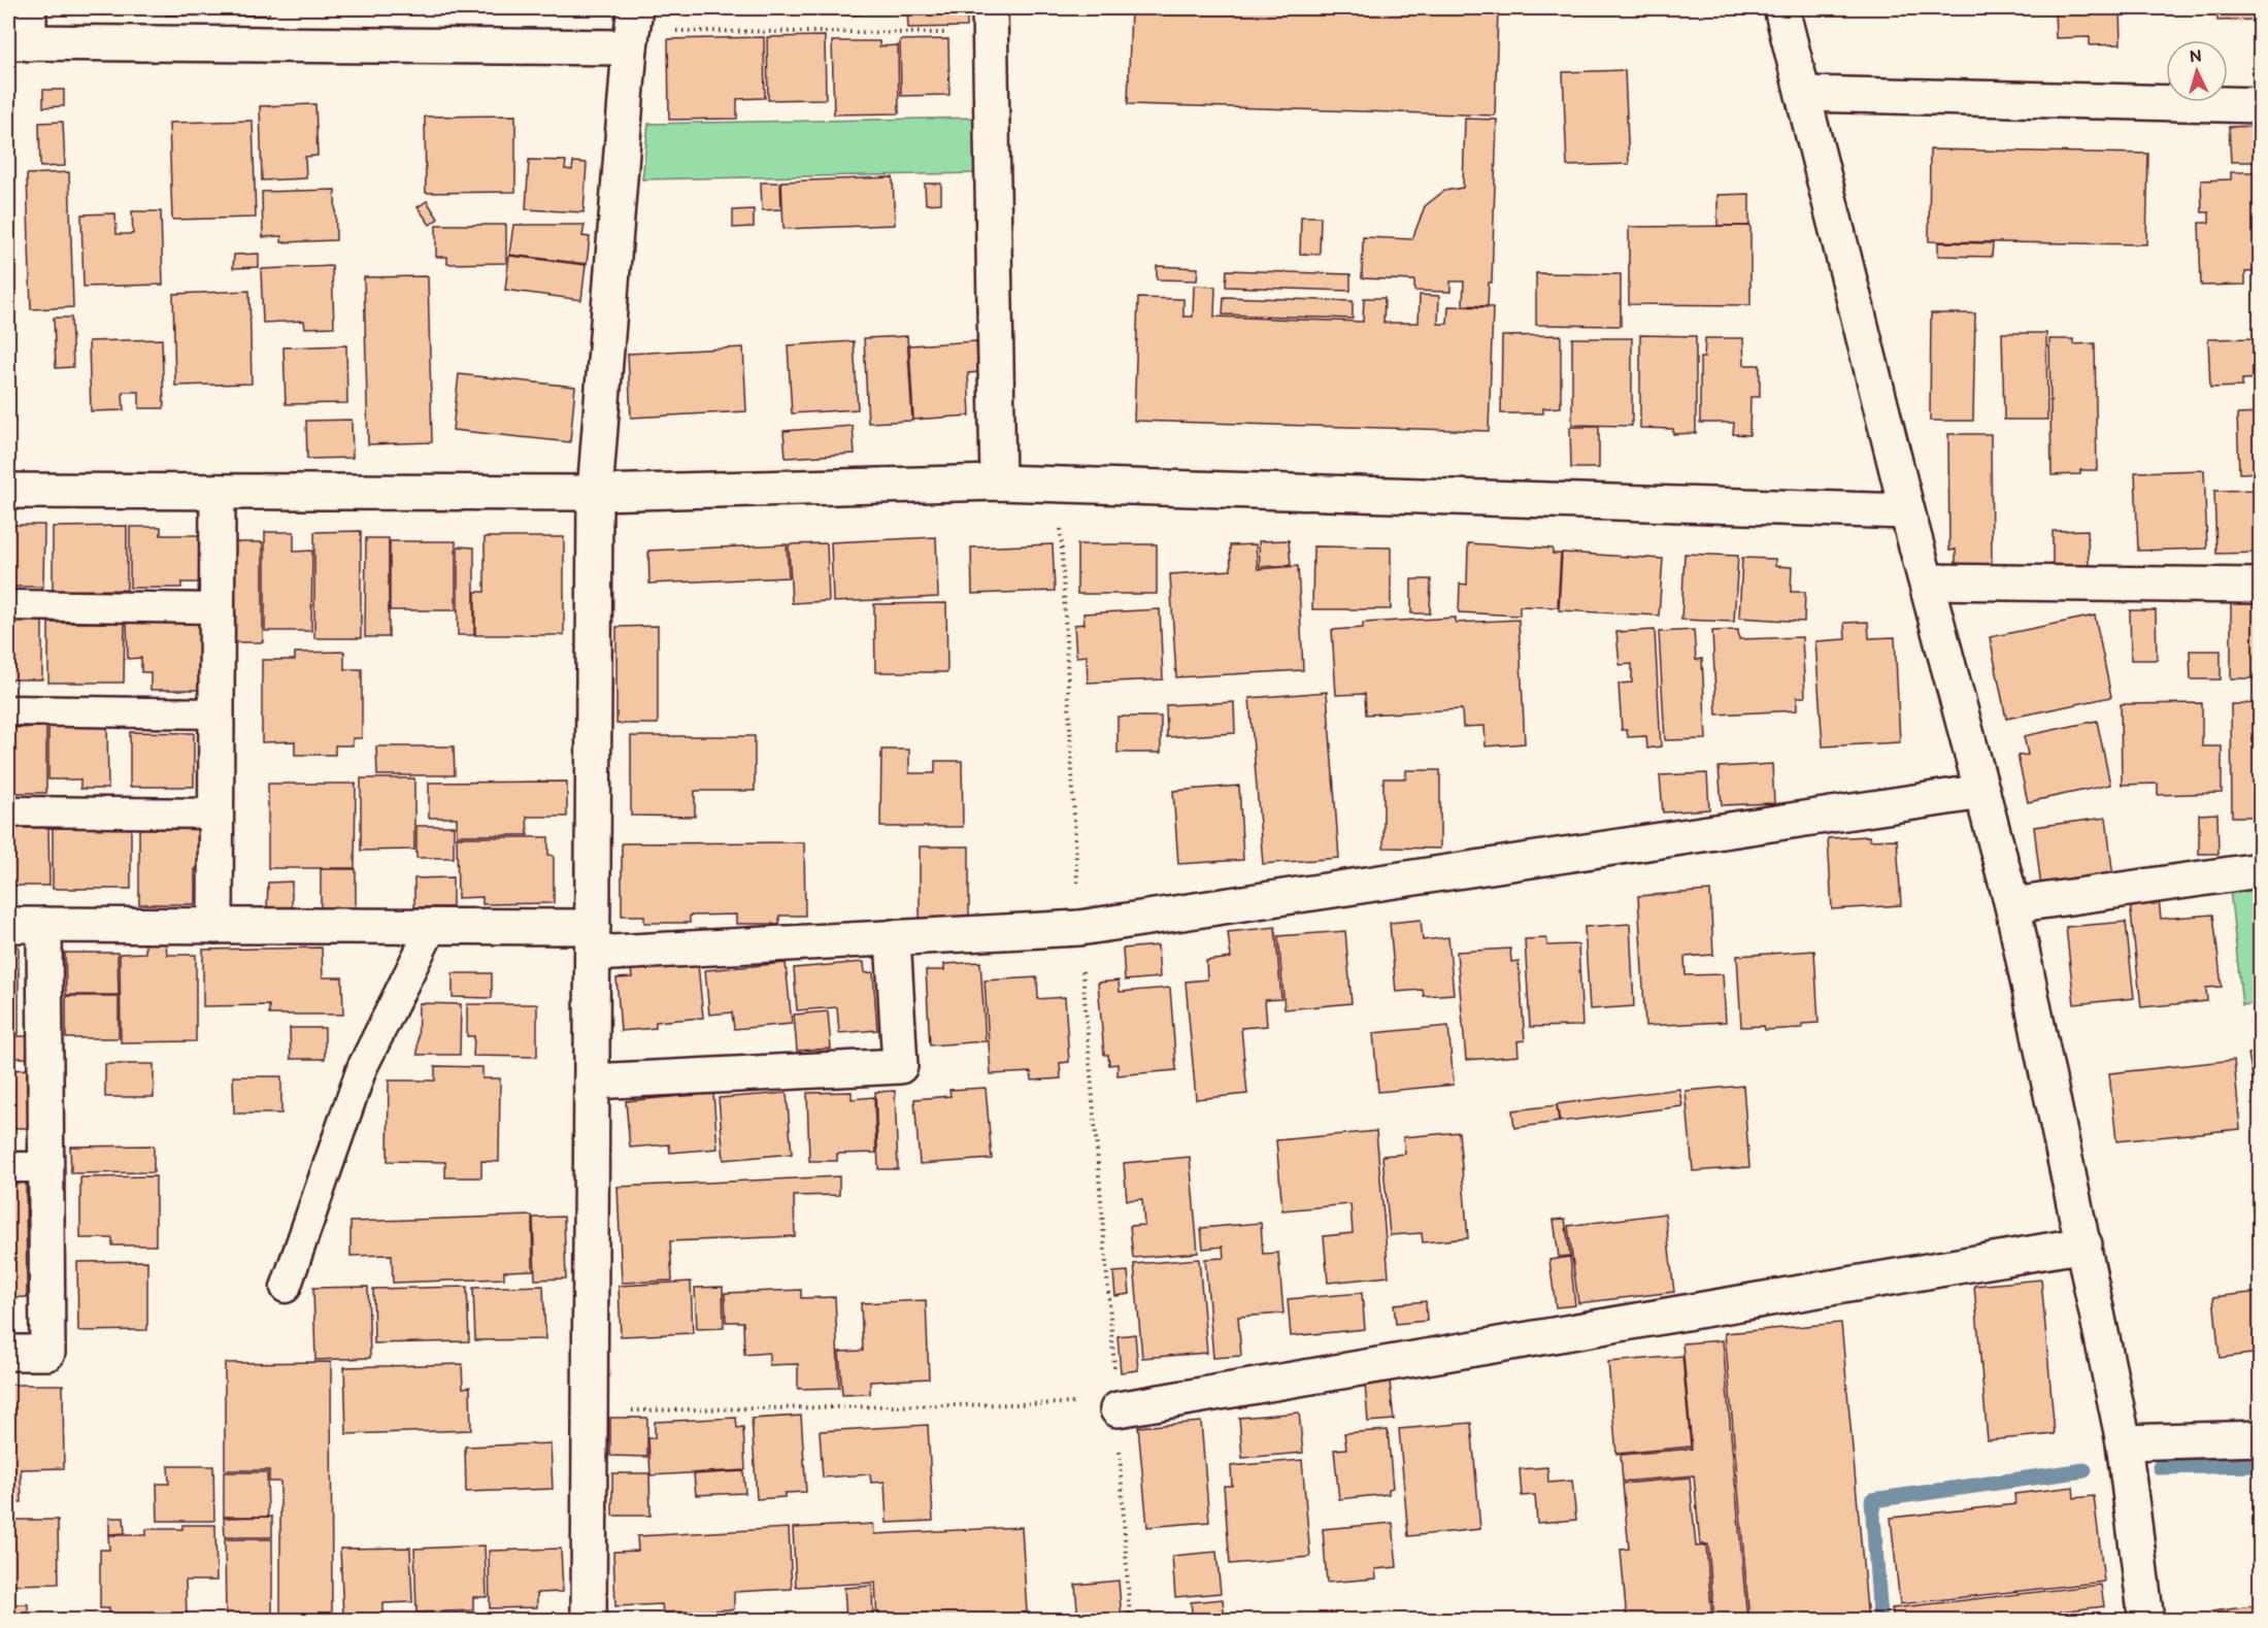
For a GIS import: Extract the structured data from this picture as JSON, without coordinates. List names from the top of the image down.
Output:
{
  "north": "top"
}
